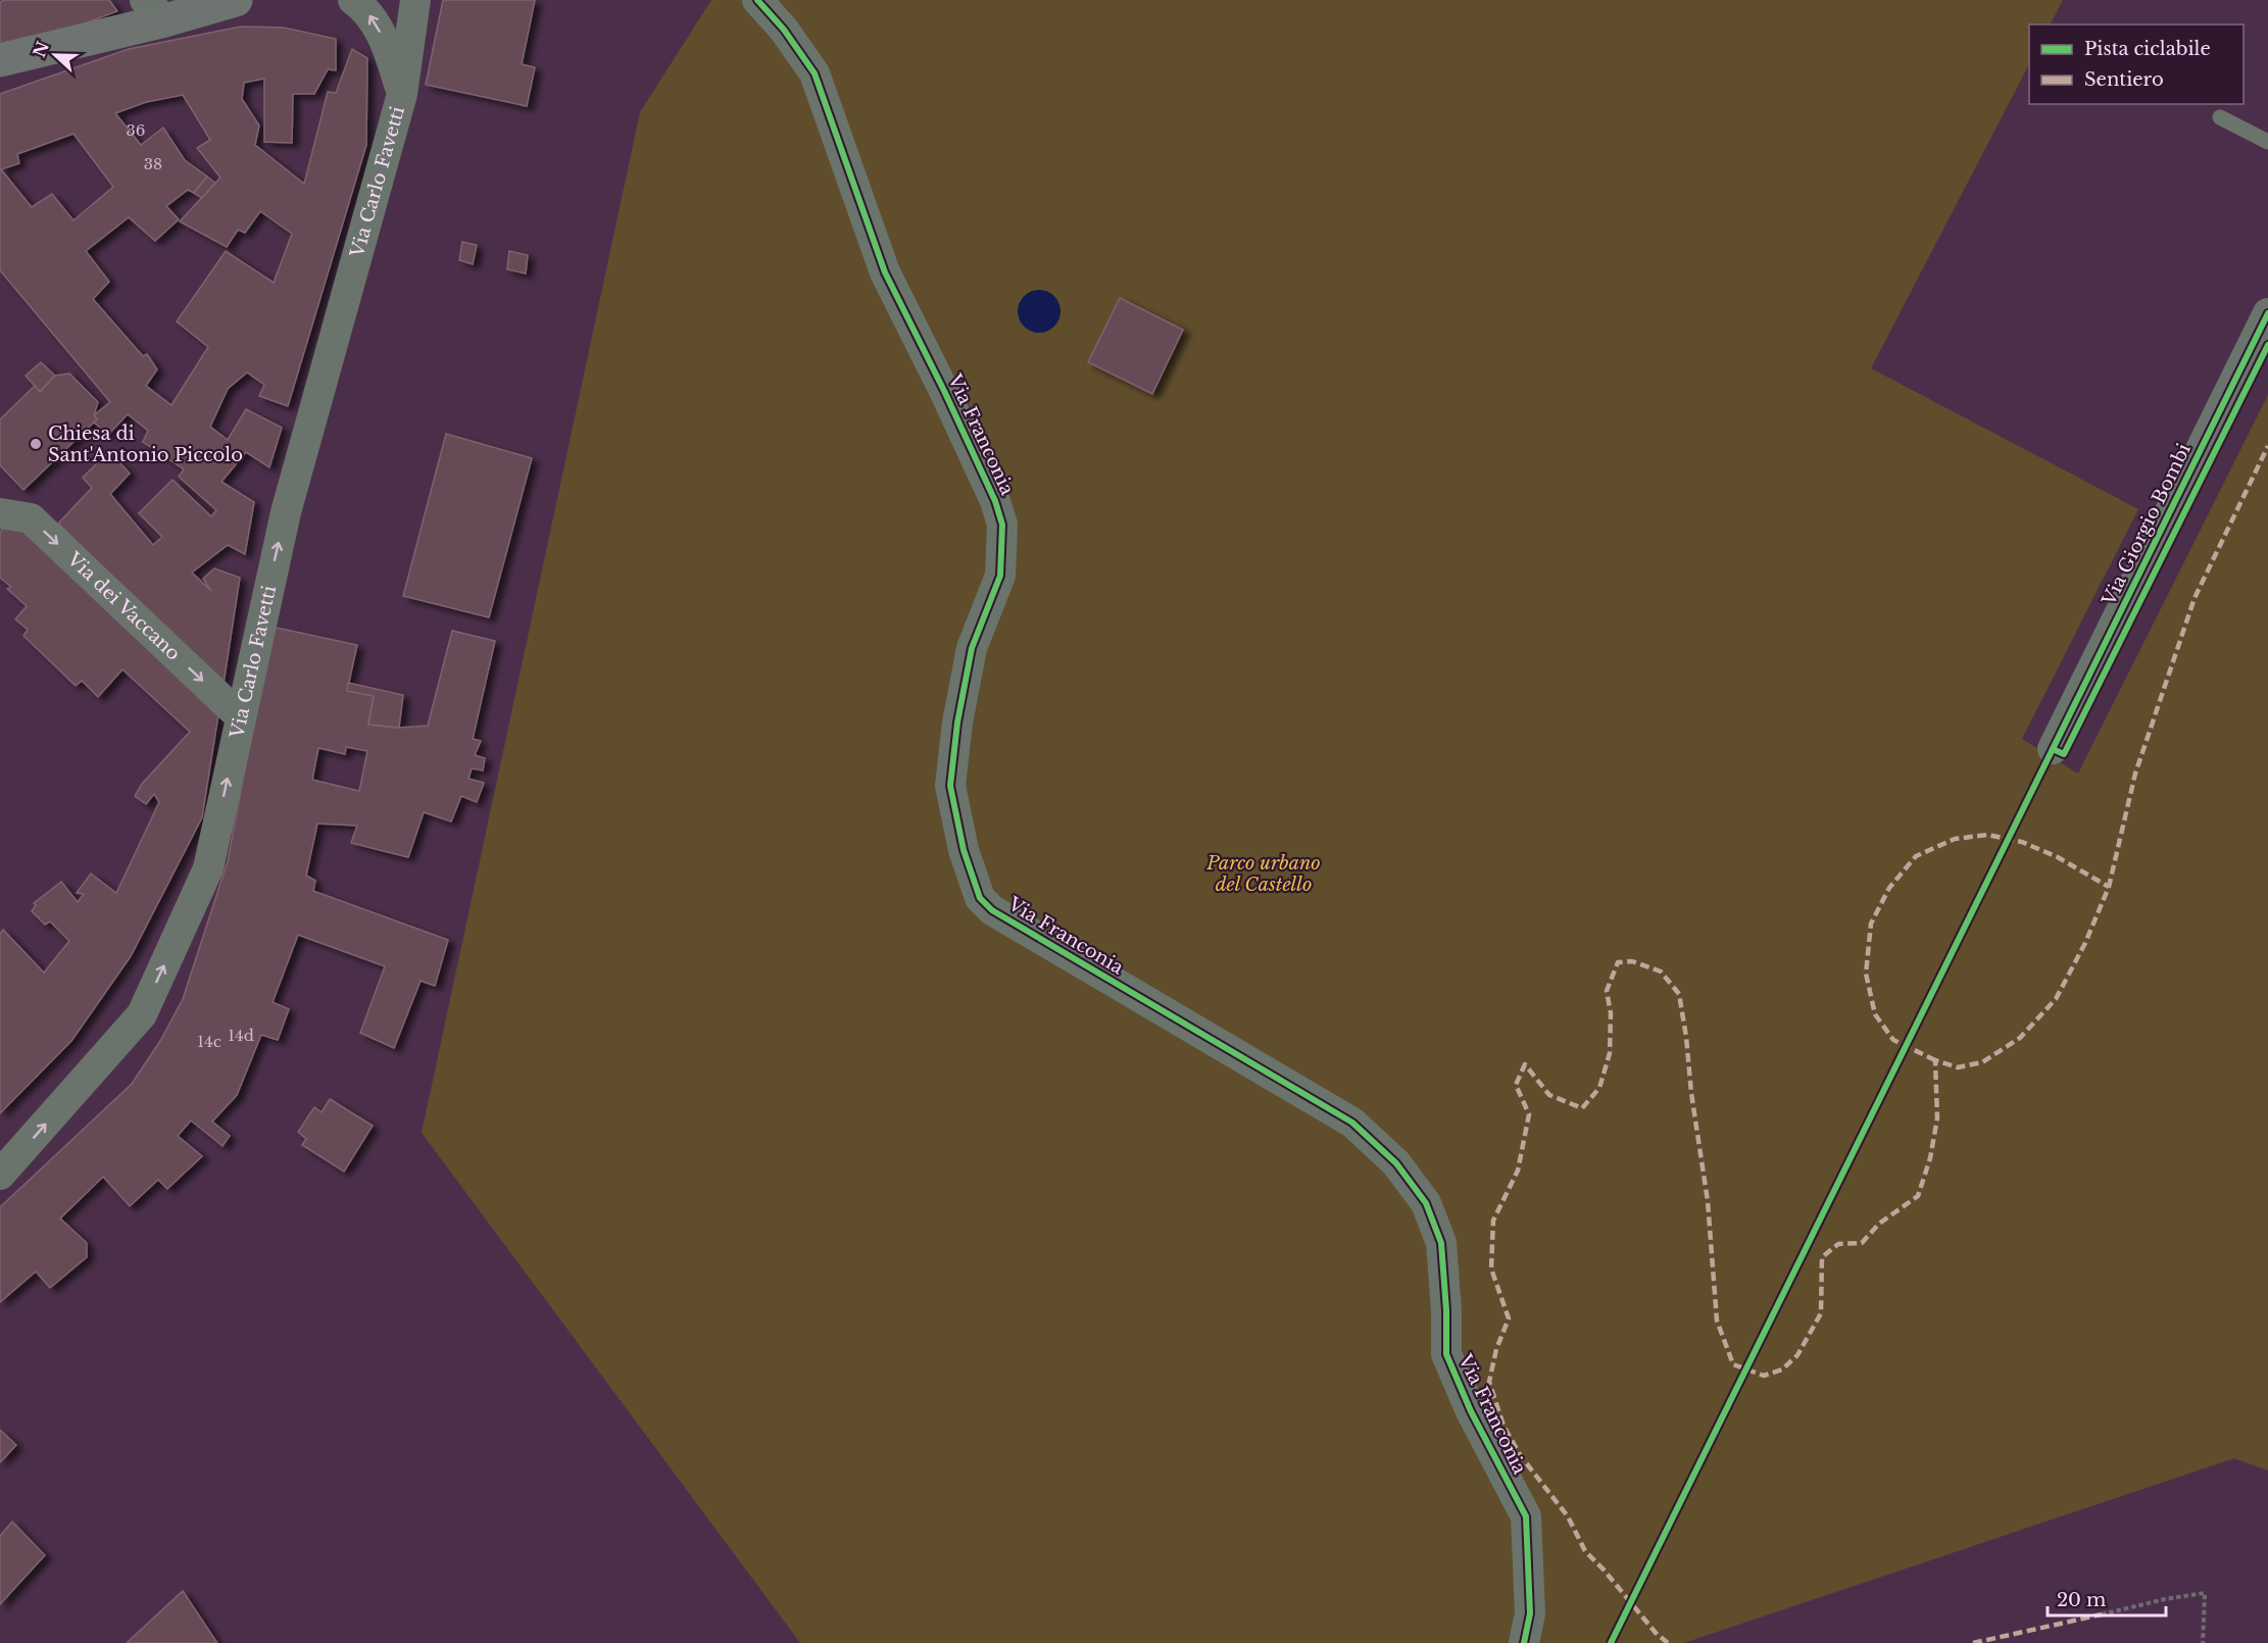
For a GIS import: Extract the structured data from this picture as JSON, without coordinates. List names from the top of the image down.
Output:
{
  "streets": {
    "street": [
      "Via Carlo Favetti",
      "Via Franconia",
      "Via Giorgio Bombi",
      "Via dei Vaccano"
    ]
  },
  "crossings": [
    ["Via Carlo Favetti", "Via dei Vaccano"]
  ],
  "one_way": ["Via Carlo Favetti", "Via dei Vaccano"],
  "parks": ["Parco urbano del Castello"],
  "places": ["Chiesa di Sant'Antonio Piccolo"],
  "house_numbers": [
    "36",
    "38",
    "14d",
    "14c"
  ],
  "legend": ["Pista ciclabile", "Sentiero"],
  "scale_bar": "20 m",
  "north": "left"
}
